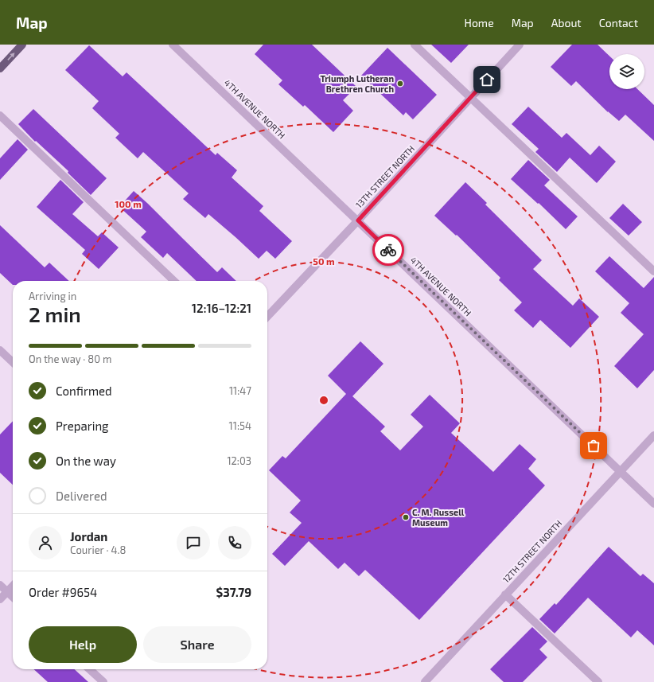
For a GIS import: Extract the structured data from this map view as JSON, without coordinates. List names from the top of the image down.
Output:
{
  "streets": {
    "street": ["4TH AVENUE NORTH", "13TH STREET NORTH", "12TH STREET NORTH"]
  },
  "crossings": [
    ["4TH AVENUE NORTH", "13TH STREET NORTH"],
    ["4TH AVENUE NORTH", "12TH STREET NORTH"]
  ],
  "places": ["Triumph Lutheran Brethren Church", "C. M. Russell Museum"],
  "page": {
    "header": "Map",
    "nav": [
      "Home",
      "Map",
      "About",
      "Contact"
    ],
    "heading": ["2 min", "Arriving in", "12:16–12:21"],
    "panel": [
      "Jordan",
      "Courier · 4.8",
      "Order #9654",
      "$37.79"
    ],
    "bar": "On the way · 80 m",
    "list": [
      ["Confirmed", "11:47"],
      ["Preparing", "11:54"],
      ["On the way", "12:03"],
      "Delivered"
    ],
    "buttons": ["Help", "Share"]
  },
  "rings": ["100 m", "50 m"]
}
